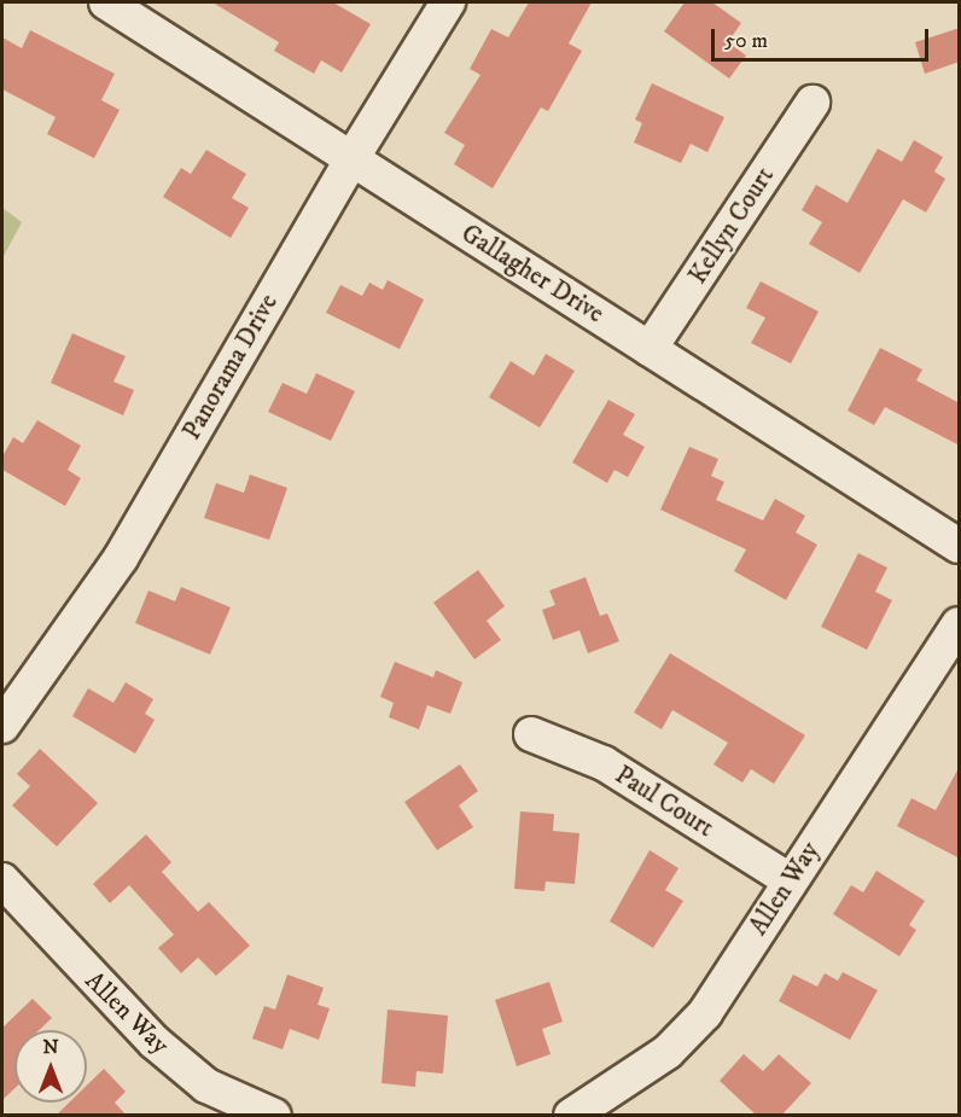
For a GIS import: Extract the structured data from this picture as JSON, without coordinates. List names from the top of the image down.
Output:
{
  "streets": {
    "street": [
      "Kellyn Court",
      "Gallagher Drive",
      "Panorama Drive",
      "Paul Court",
      "Allen Way"
    ]
  },
  "crossings": [
    ["Kellyn Court", "Gallagher Drive"],
    ["Gallagher Drive", "Panorama Drive"],
    ["Paul Court", "Allen Way"]
  ],
  "scale_bar": "50 m",
  "north": "top"
}
